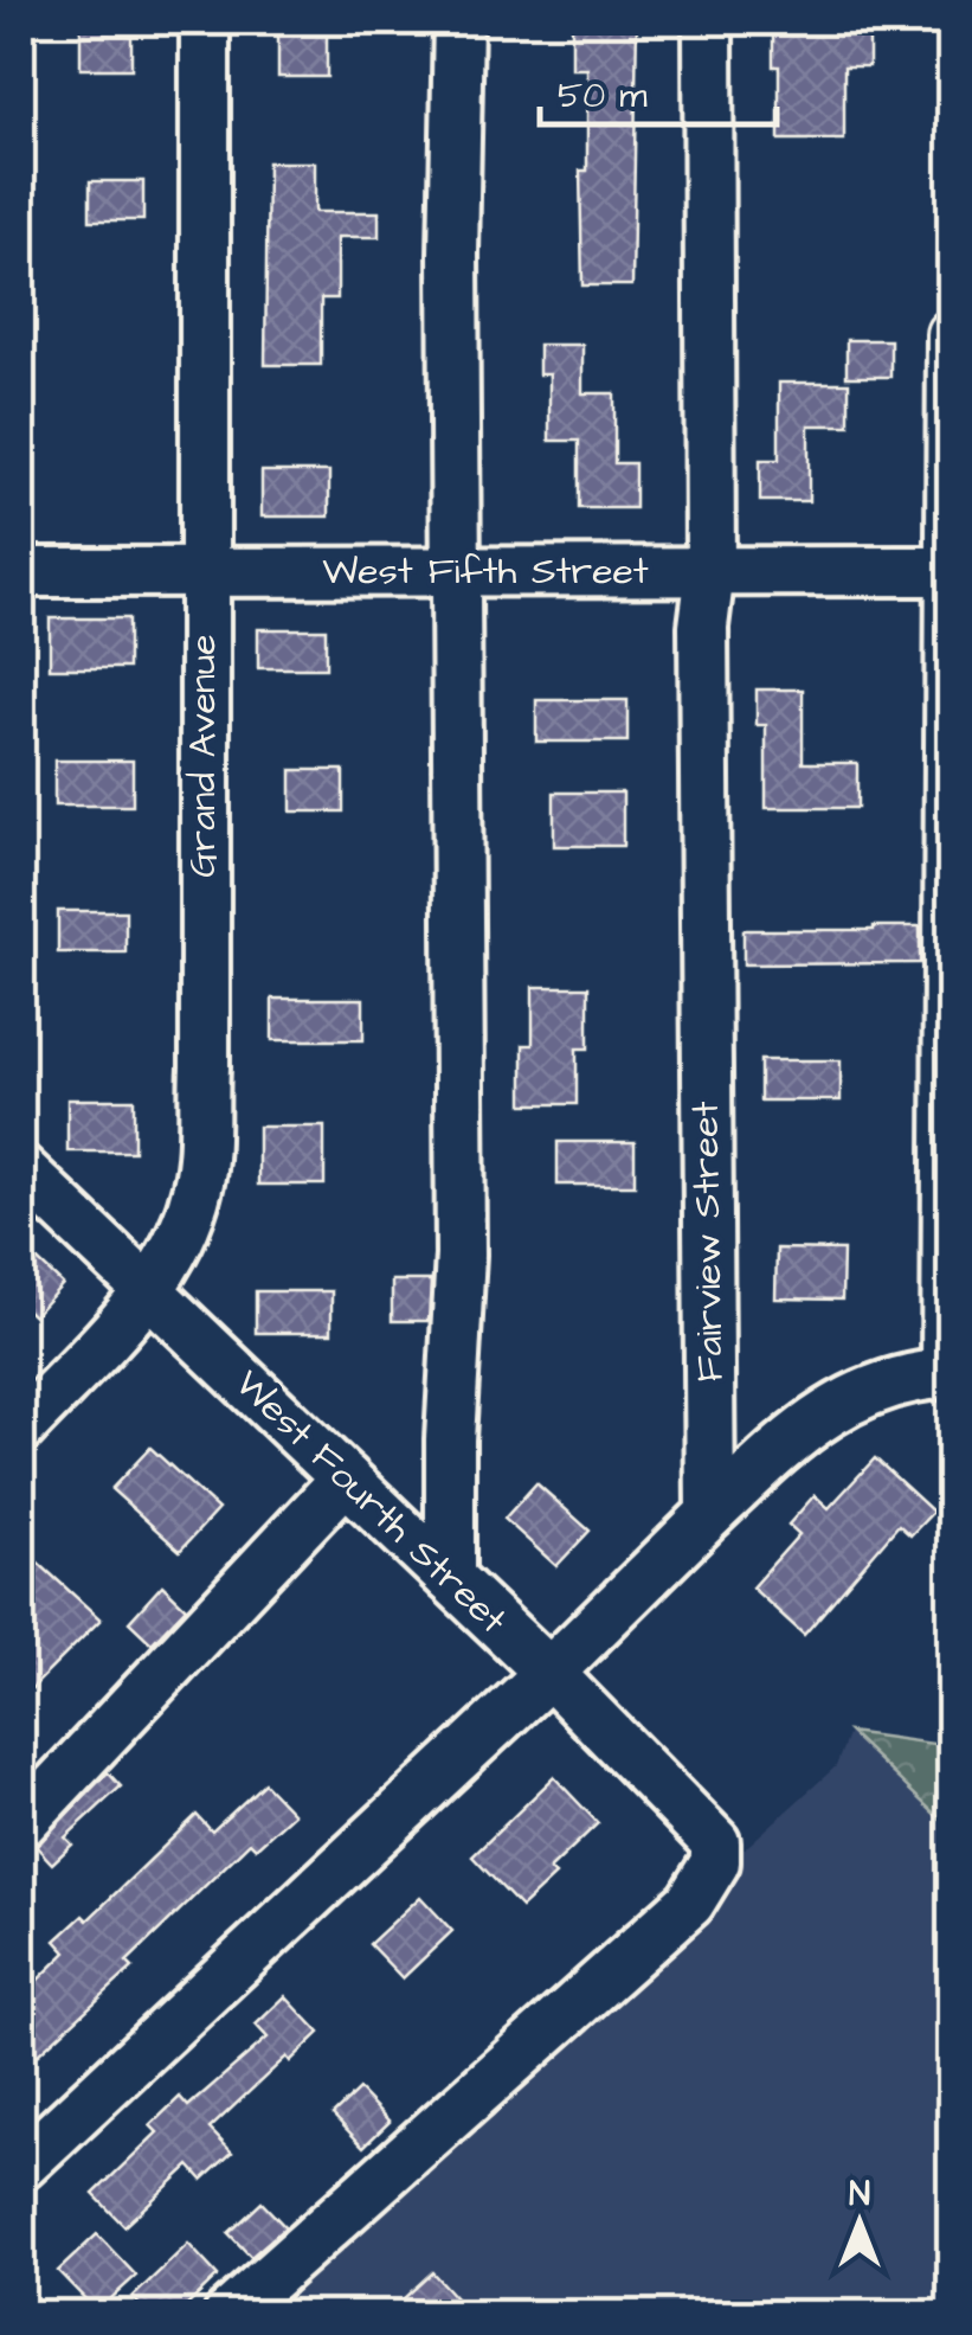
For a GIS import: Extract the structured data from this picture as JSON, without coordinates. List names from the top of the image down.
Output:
{
  "streets": {
    "street": [
      "West Fifth Street",
      "Grand Avenue",
      "Fairview Street",
      "West Fourth Street"
    ]
  },
  "crossings": [
    ["West Fifth Street", "Grand Avenue"],
    ["West Fifth Street", "Fairview Street"],
    ["Grand Avenue", "West Fourth Street"]
  ],
  "scale_bar": "50 m",
  "north": "top"
}
